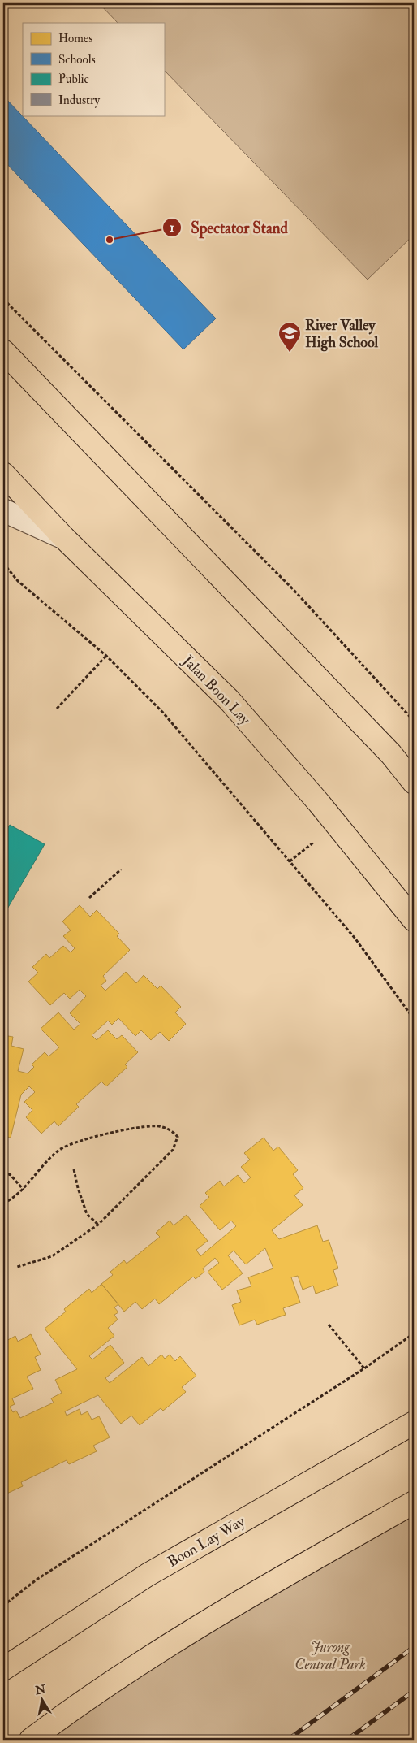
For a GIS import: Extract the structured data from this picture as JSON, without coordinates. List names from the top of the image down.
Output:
{
  "streets": {
    "main road": ["Jalan Boon Lay", "Boon Lay Way"]
  },
  "parks": ["Jurong Central Park"],
  "places": {
    "other": ["Spectator Stand"],
    "school or university": ["River Valley High School"]
  },
  "legend": [
    "Homes",
    "Schools",
    "Public",
    "Industry"
  ],
  "north": "top"
}
